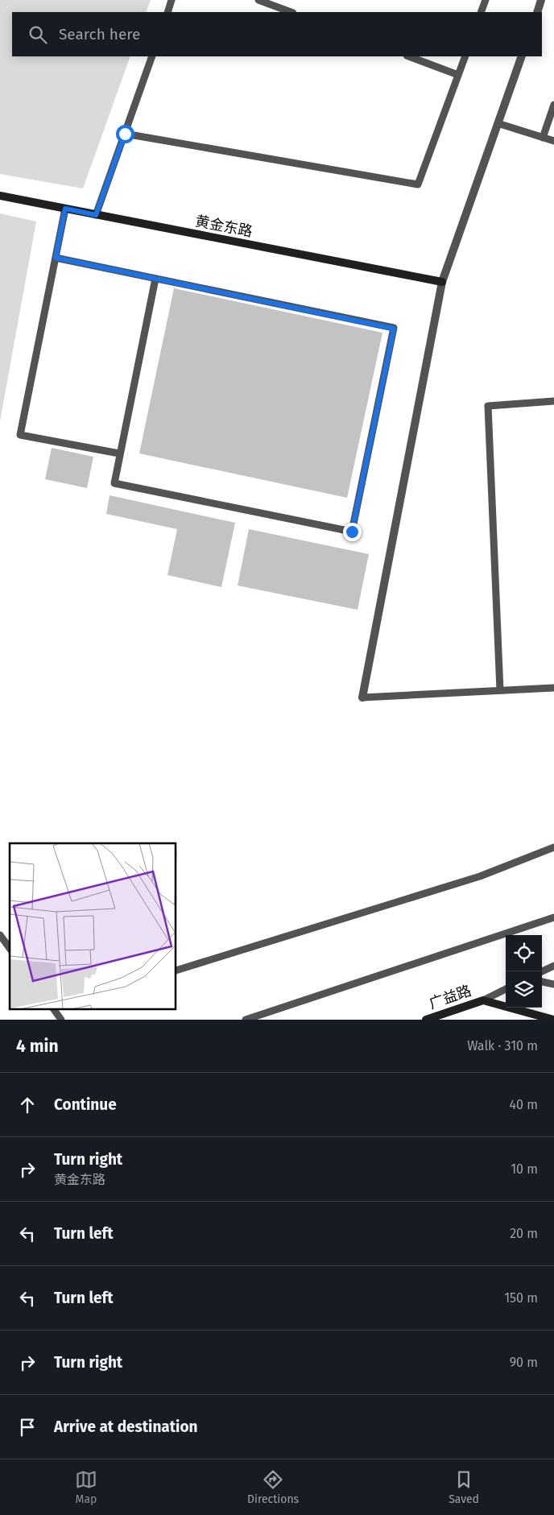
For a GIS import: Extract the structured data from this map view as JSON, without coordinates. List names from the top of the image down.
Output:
{
  "streets": {
    "street": ["黄金东路", "广益路"]
  },
  "page": {
    "search": "Search here",
    "heading": ["4 min", "Walk · 310 m"],
    "list": [
      ["Continue", "40 m"],
      ["Turn right", "黄金东路", "10 m"],
      ["Turn left", "20 m"],
      ["Turn left", "150 m"],
      ["Turn right", "90 m"],
      "Arrive at destination"
    ],
    "nav": ["Map", "Directions", "Saved"]
  }
}
